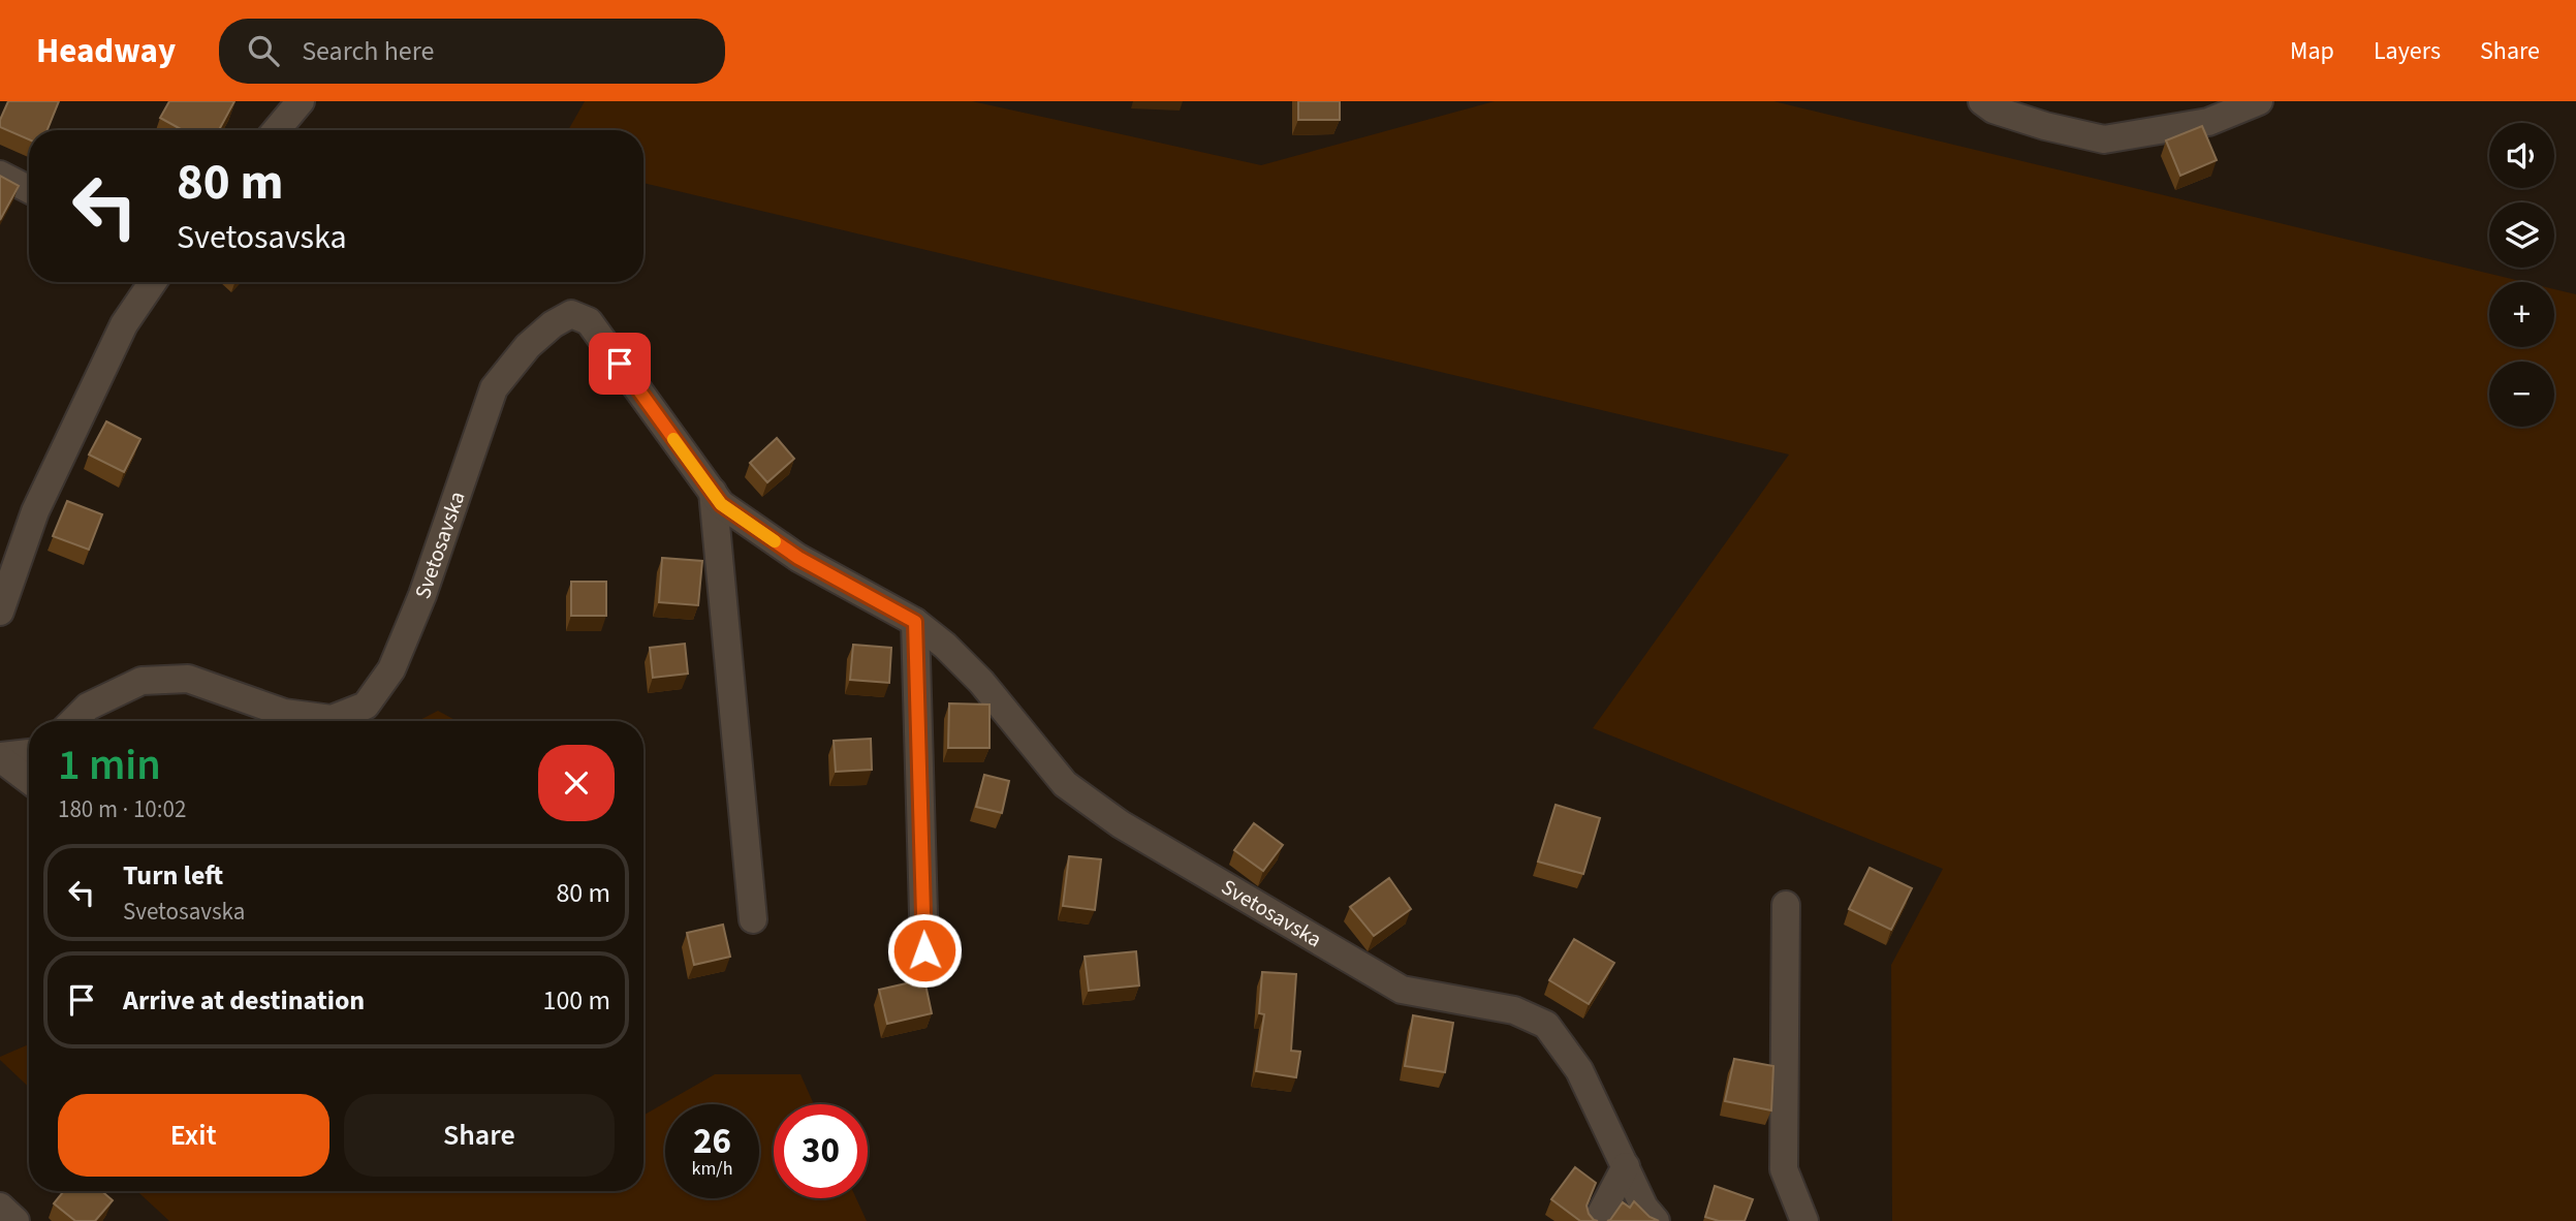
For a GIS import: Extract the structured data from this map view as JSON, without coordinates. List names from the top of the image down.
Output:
{
  "streets": {
    "street": ["Svetosavska"]
  },
  "page": {
    "header": "Headway",
    "search": "Search here",
    "nav": ["Map", "Layers", "Share"],
    "map_buttons": ["+", "−"],
    "turn": ["80 m", "Svetosavska"],
    "heading": ["1 min", "180 m · 10:02"],
    "list": [
      {
        "name": "Turn left",
        "note": "Svetosavska",
        "value": "80 m"
      },
      {
        "name": "Arrive at destination",
        "value": "100 m"
      }
    ],
    "buttons": ["Exit", "Share"],
    "speed": "26 km/h",
    "limit": "30"
  }
}
